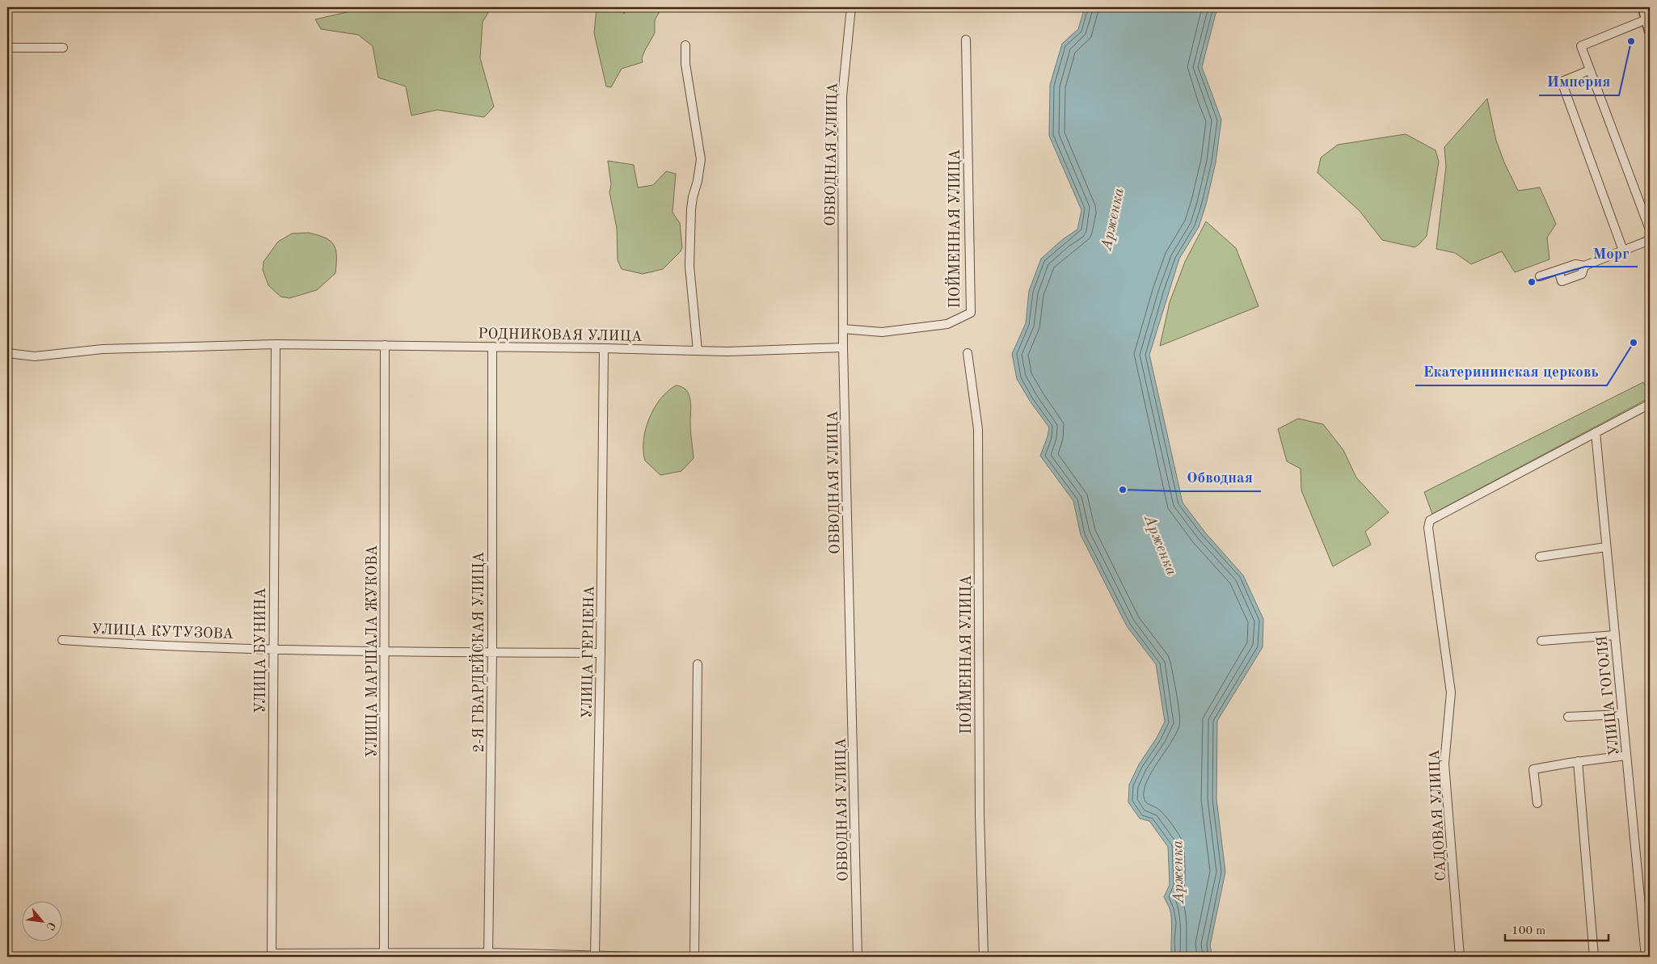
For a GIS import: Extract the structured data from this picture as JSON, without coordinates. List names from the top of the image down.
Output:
{
  "streets": {
    "street": [
      "ОБВОДНАЯ УЛИЦА",
      "ПОЙМЕННАЯ УЛИЦА",
      "РОДНИКОВАЯ УЛИЦА",
      "УЛИЦА КУТУЗОВА",
      "УЛИЦА БУНИНА",
      "УЛИЦА МАРШАЛА ЖУКОВА",
      "2-Я ГВАРДЕЙСКАЯ УЛИЦА",
      "УЛИЦА ГЕРЦЕНА",
      "УЛИЦА ГОГОЛЯ",
      "САДОВАЯ УЛИЦА"
    ]
  },
  "crossings": [
    ["ОБВОДНАЯ УЛИЦА", "ПОЙМЕННАЯ УЛИЦА"],
    ["ОБВОДНАЯ УЛИЦА", "РОДНИКОВАЯ УЛИЦА"],
    ["РОДНИКОВАЯ УЛИЦА", "УЛИЦА БУНИНА"],
    ["РОДНИКОВАЯ УЛИЦА", "УЛИЦА МАРШАЛА ЖУКОВА"],
    ["РОДНИКОВАЯ УЛИЦА", "2-Я ГВАРДЕЙСКАЯ УЛИЦА"],
    ["РОДНИКОВАЯ УЛИЦА", "УЛИЦА ГЕРЦЕНА"],
    ["УЛИЦА КУТУЗОВА", "УЛИЦА БУНИНА"],
    ["УЛИЦА КУТУЗОВА", "УЛИЦА МАРШАЛА ЖУКОВА"],
    ["УЛИЦА КУТУЗОВА", "2-Я ГВАРДЕЙСКАЯ УЛИЦА"],
    ["УЛИЦА КУТУЗОВА", "УЛИЦА ГЕРЦЕНА"],
    ["УЛИЦА ГОГОЛЯ", "САДОВАЯ УЛИЦА"]
  ],
  "water": ["Арженка"],
  "places": [
    "Империя",
    "Морг",
    "Екатерининская церковь",
    "Обводная"
  ],
  "scale_bar": "100 m",
  "north": "bottom right"
}
